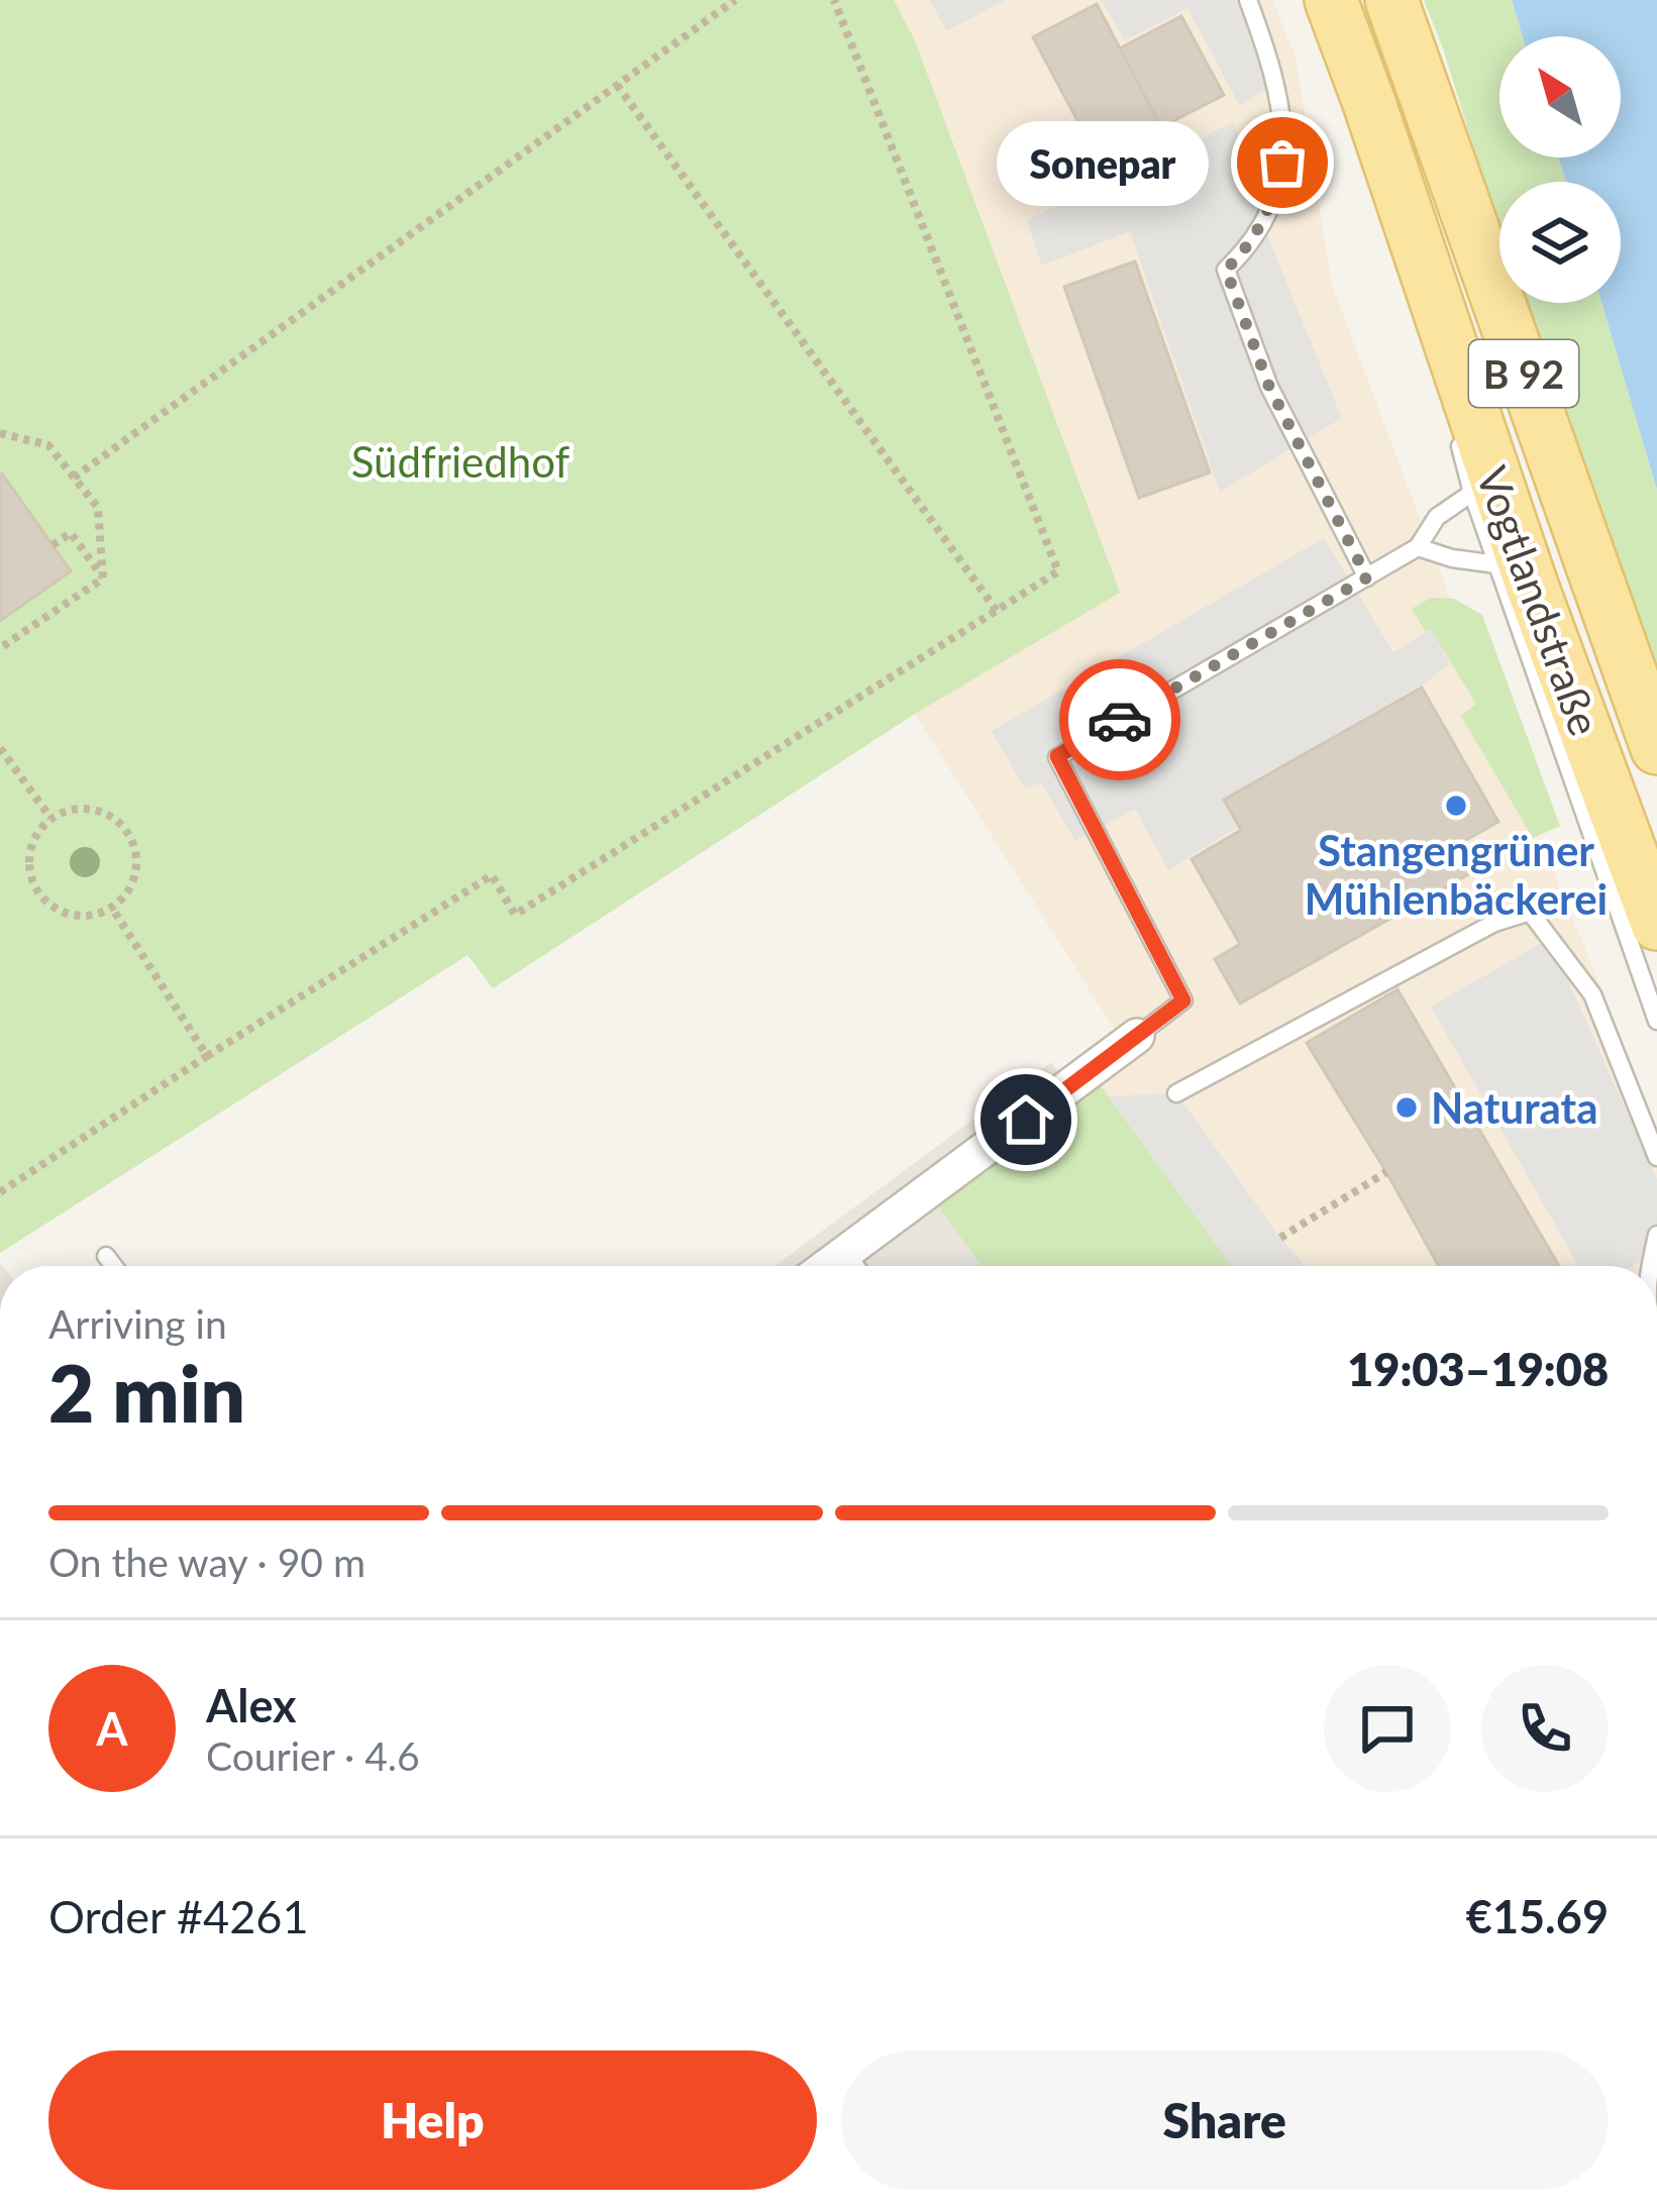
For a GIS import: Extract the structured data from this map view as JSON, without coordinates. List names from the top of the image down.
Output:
{
  "streets": {
    "main road": ["B 92", "Vogtlandstraße"]
  },
  "parks": ["Südfriedhof"],
  "places": ["Sonepar", "Stangengrüner Mühlenbäckerei", "Naturata"],
  "north": "top left",
  "page": {
    "bubble": "Sonepar",
    "heading": ["2 min", "Arriving in", "19:03–19:08"],
    "panel": [
      "Alex",
      "Courier · 4.6",
      "Order #4261",
      "€15.69"
    ],
    "bar": "On the way · 90 m",
    "round": "A",
    "buttons": ["Help", "Share"]
  }
}
